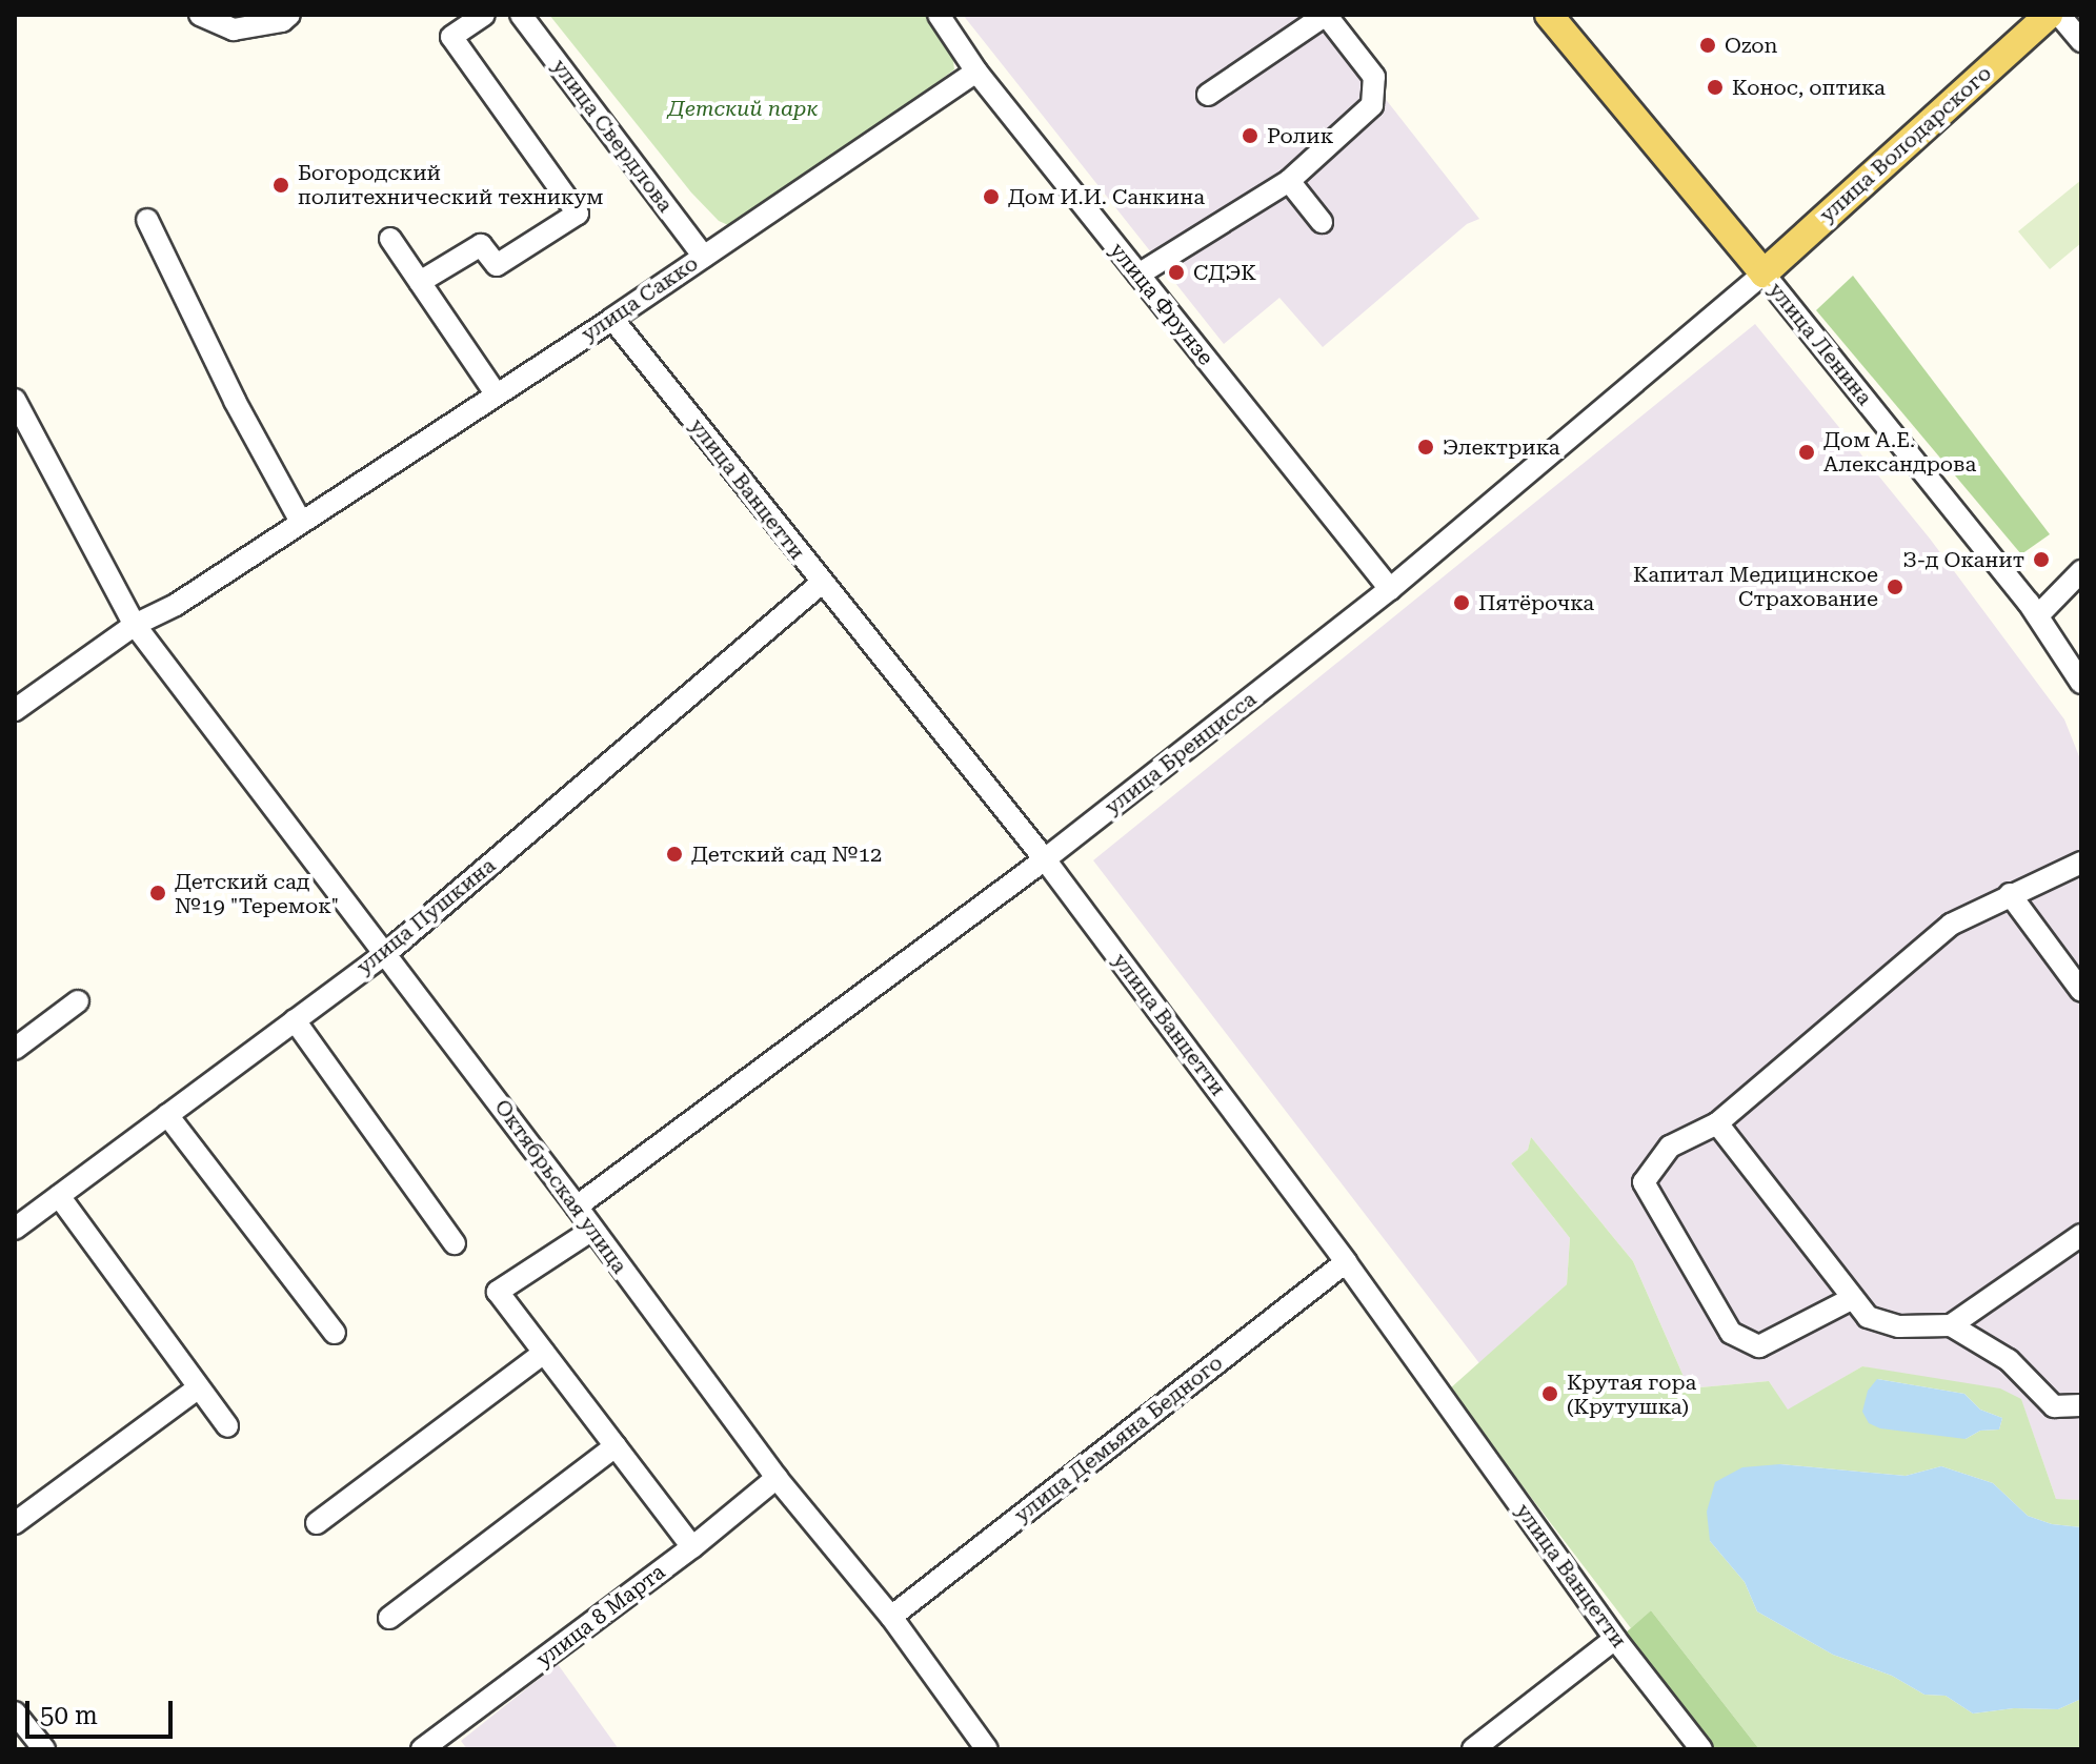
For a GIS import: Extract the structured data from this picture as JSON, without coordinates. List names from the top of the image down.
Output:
{
  "streets": {
    "main road": ["улица Володарского", "улица Ленина"],
    "street": [
      "улица Свердлова",
      "улица Сакко",
      "улица Фрунзе",
      "улица Ванцетти",
      "улица Бренцисса",
      "улица Пушкина",
      "Октябрьская улица",
      "улица Демьяна Бедного",
      "улица 8 Марта"
    ]
  },
  "crossings": [
    ["улица Свердлова", "улица Сакко"],
    ["улица Володарского", "улица Ленина"],
    ["улица Володарского", "улица Бренцисса"],
    ["улица Сакко", "улица Фрунзе"],
    ["улица Сакко", "улица Ванцетти"],
    ["улица Сакко", "Октябрьская улица"],
    ["улица Фрунзе", "улица Бренцисса"],
    ["улица Ленина", "улица Бренцисса"],
    ["улица Ванцетти", "улица Бренцисса"],
    ["улица Ванцетти", "улица Пушкина"],
    ["улица Ванцетти", "улица Демьяна Бедного"],
    ["улица Бренцисса", "Октябрьская улица"],
    ["улица Пушкина", "Октябрьская улица"],
    ["Октябрьская улица", "улица Демьяна Бедного"],
    ["Октябрьская улица", "улица 8 Марта"]
  ],
  "parks": ["Детский парк"],
  "places": [
    "Ozon",
    "Конос, оптика",
    "Ролик",
    "Богородский политехнический техникум",
    "Дом И.И. Санкина",
    "СДЭК",
    "Электрика",
    "Дом А.Е. Александрова",
    "З-д Оканит",
    "Капитал Медицинское Страхование",
    "Пятёрочка",
    "Детский сад №12",
    "Детский сад №19 \"Теремок\"",
    "Крутая гора (Крутушка)"
  ],
  "scale_bar": "50 m"
}
